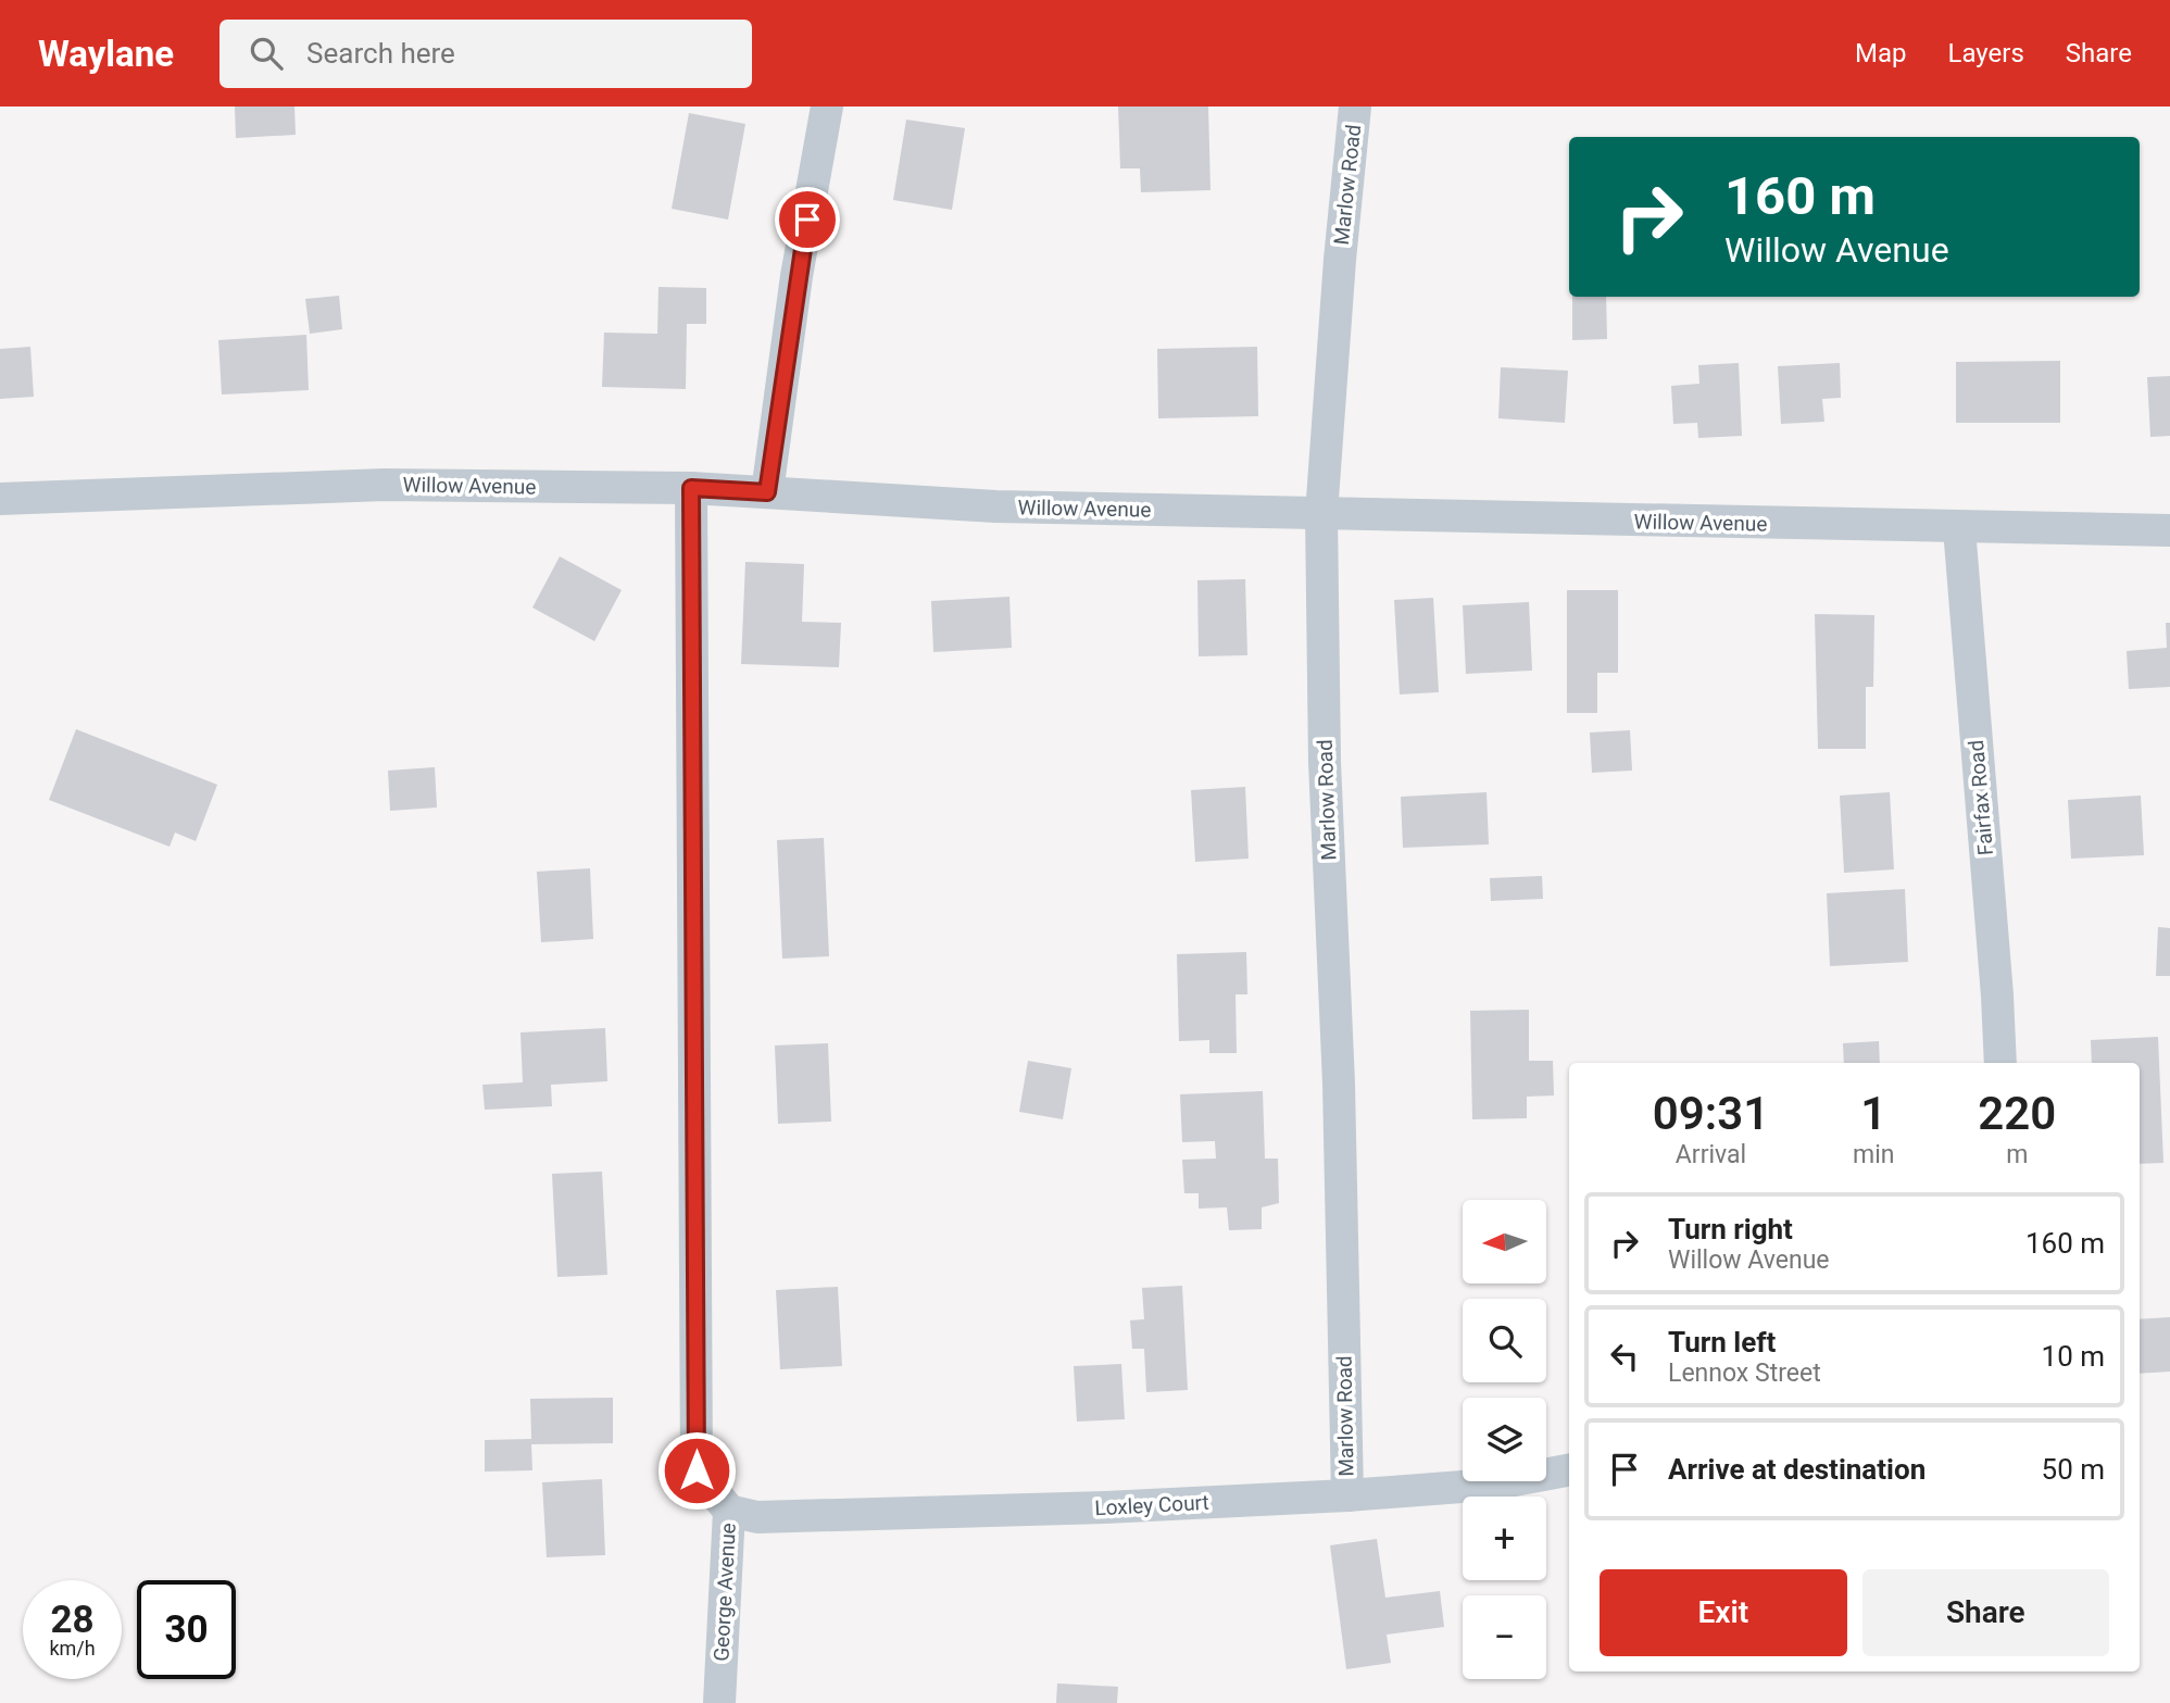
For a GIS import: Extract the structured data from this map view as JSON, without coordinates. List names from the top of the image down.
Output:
{
  "streets": {
    "street": [
      "Marlow Road",
      "Willow Avenue",
      "Fairfax Road",
      "Loxley Court",
      "George Avenue"
    ]
  },
  "crossings": [
    ["Marlow Road", "Willow Avenue"],
    ["Marlow Road", "Loxley Court"],
    ["Willow Avenue", "Fairfax Road"],
    ["Willow Avenue", "George Avenue"],
    ["Loxley Court", "George Avenue"]
  ],
  "north": "left",
  "page": {
    "header": "Waylane",
    "search": "Search here",
    "nav": ["Map", "Layers", "Share"],
    "turn": ["160 m", "Willow Avenue"],
    "eta": [
      "09:31",
      "Arrival",
      "1",
      "min",
      "220",
      "m"
    ],
    "list": [
      {
        "name": "Turn right",
        "note": "Willow Avenue",
        "value": "160 m"
      },
      {
        "name": "Turn left",
        "note": "Lennox Street",
        "value": "10 m"
      },
      {
        "name": "Arrive at destination",
        "value": "50 m"
      }
    ],
    "map_buttons": ["+", "−"],
    "buttons": ["Exit", "Share"],
    "speed": "28 km/h",
    "limit": "30"
  }
}
